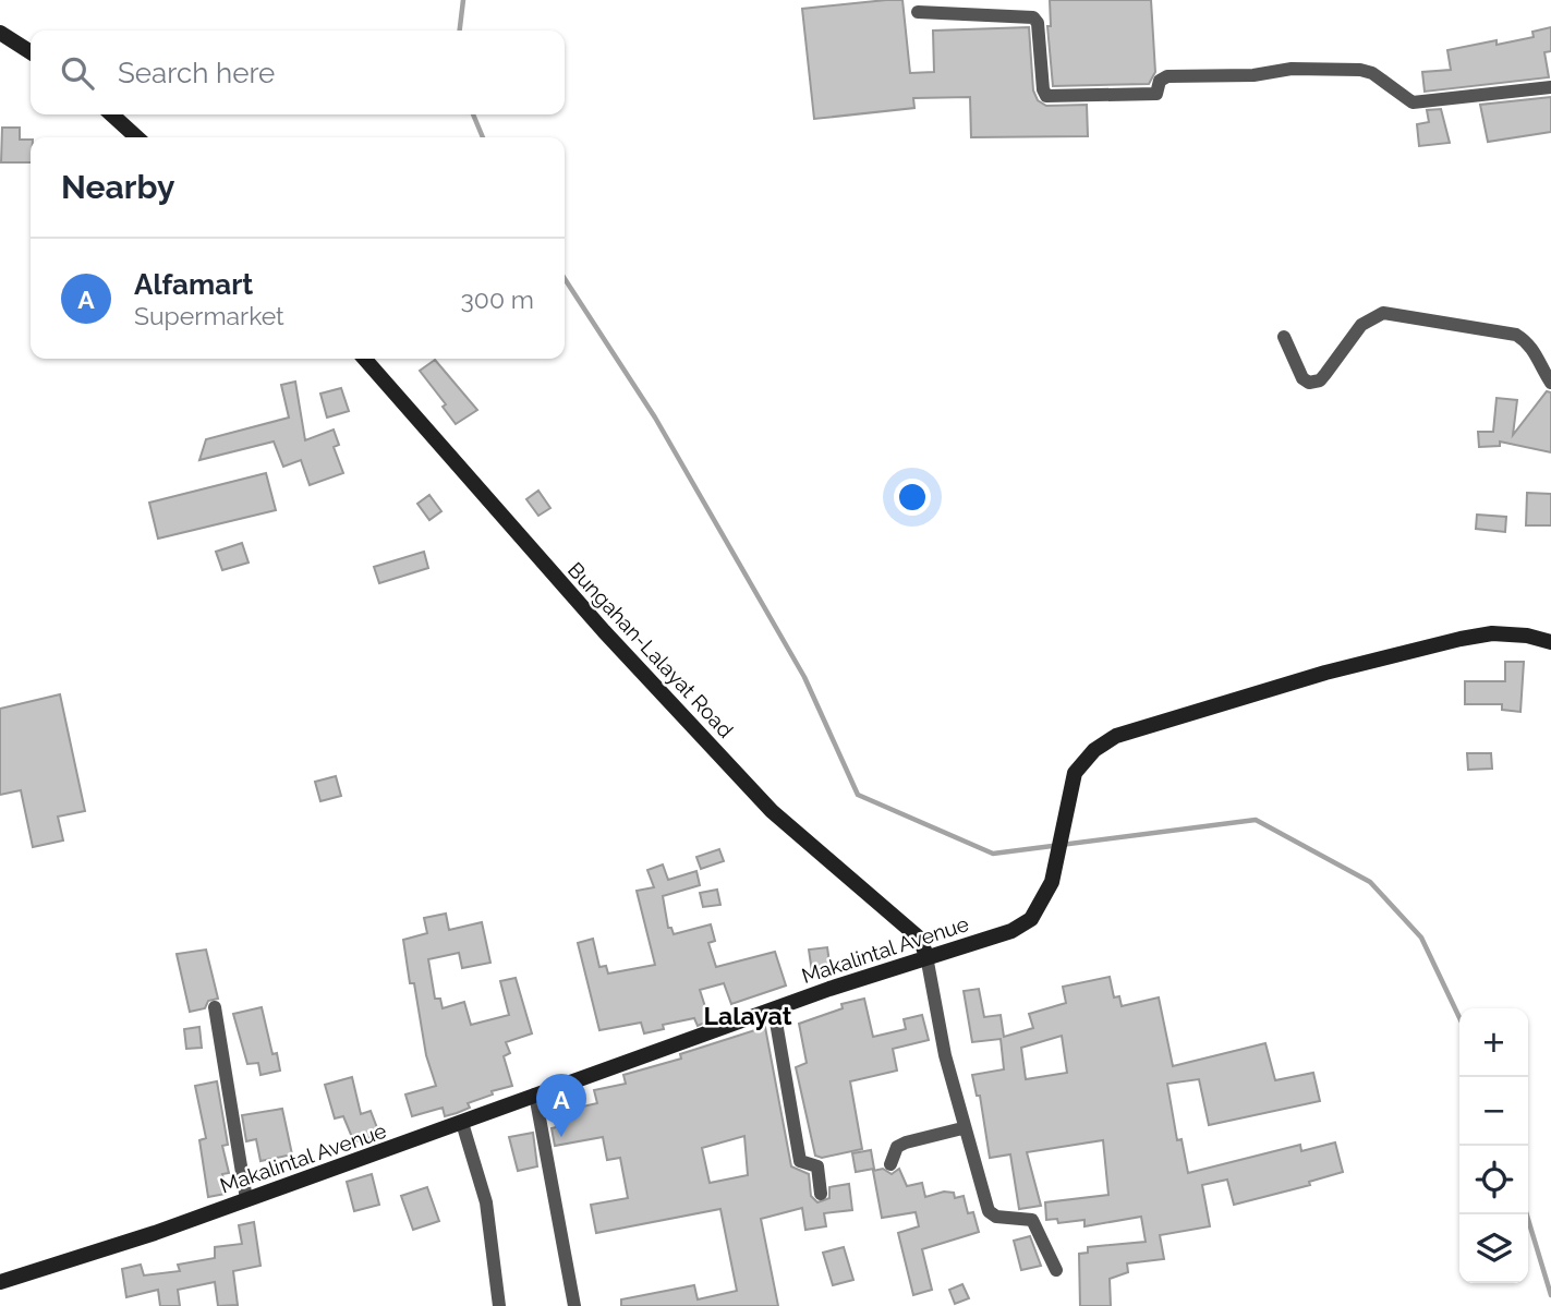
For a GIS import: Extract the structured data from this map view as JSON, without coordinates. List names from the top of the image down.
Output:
{
  "streets": {
    "main road": ["Bungahan-Lalayat Road", "Makalintal Avenue"]
  },
  "crossings": [
    ["Bungahan-Lalayat Road", "Makalintal Avenue"]
  ],
  "districts": ["Lalayat"],
  "page": {
    "search": "Search here",
    "heading": "Nearby",
    "list": [
      {
        "mark": "A",
        "name": "Alfamart",
        "note": "Supermarket",
        "value": "300 m"
      }
    ],
    "map_buttons": ["+", "−"],
    "pins": "A"
  }
}
